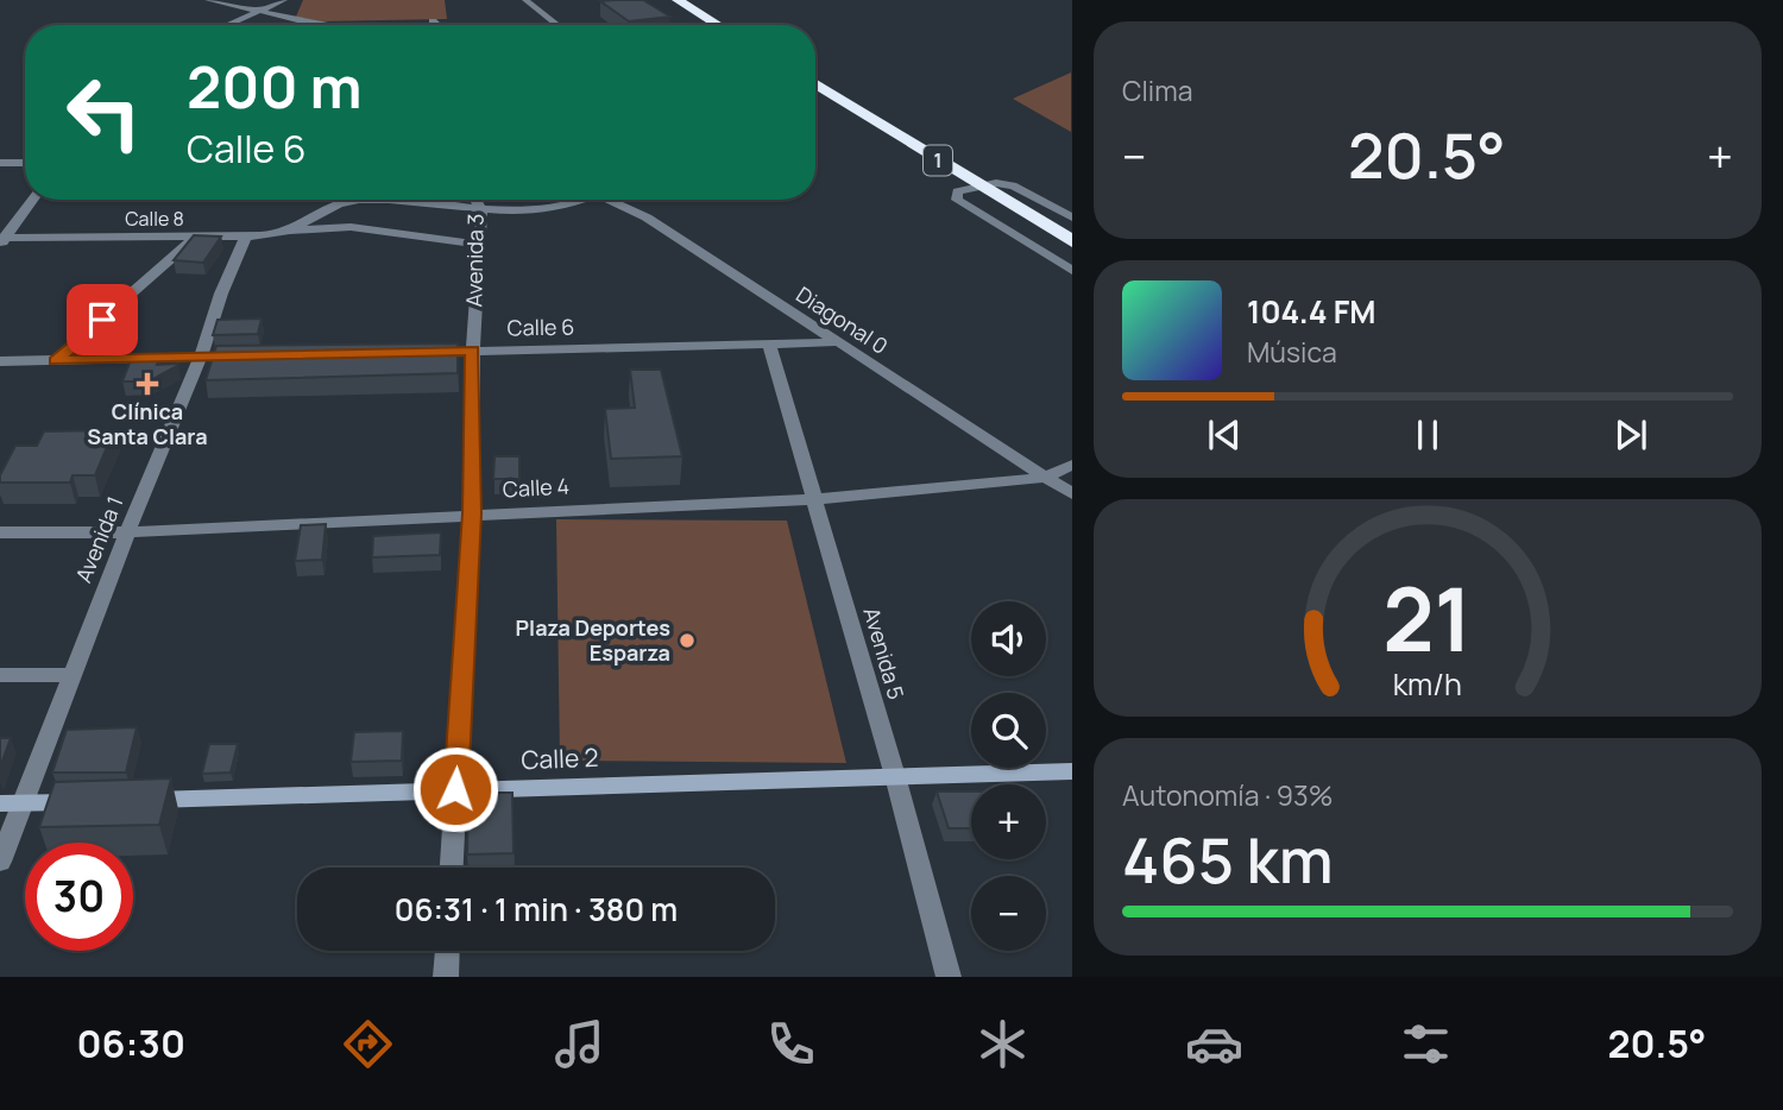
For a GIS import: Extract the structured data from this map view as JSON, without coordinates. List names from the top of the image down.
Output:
{
  "streets": {
    "highway": ["1"],
    "street": [
      "Calle 8",
      "Avenida 3",
      "Diagonal 0",
      "Calle 6",
      "Calle 4",
      "Avenida 1",
      "Avenida 5",
      "Calle 2"
    ]
  },
  "crossings": [
    ["Calle 8", "Avenida 3"],
    ["Calle 8", "Avenida 1"],
    ["Avenida 3", "Calle 6"],
    ["Avenida 3", "Calle 4"],
    ["Avenida 3", "Calle 2"],
    ["Diagonal 0", "Calle 6"],
    ["Diagonal 0", "Calle 4"],
    ["Calle 6", "Avenida 5"],
    ["Calle 4", "Avenida 1"],
    ["Calle 4", "Avenida 5"],
    ["Avenida 5", "Calle 2"]
  ],
  "places": {
    "health": ["Clínica Santa Clara"],
    "other": ["Plaza Deportes Esparza"]
  },
  "page": {
    "tile": [
      "Clima",
      ["Autonomía · 93%", "465 km"]
    ],
    "turn": ["200 m", "Calle 6"],
    "heat": ["−", "20.5°", "+"],
    "song": ["104.4 FM", "Música"],
    "map_buttons": ["+", "−"],
    "limit": "30",
    "trip": "06:31 · 1 min · 380 m",
    "tabs": ["06:30", "20.5°"],
    "gauge": ["21", "km/h"]
  }
}
